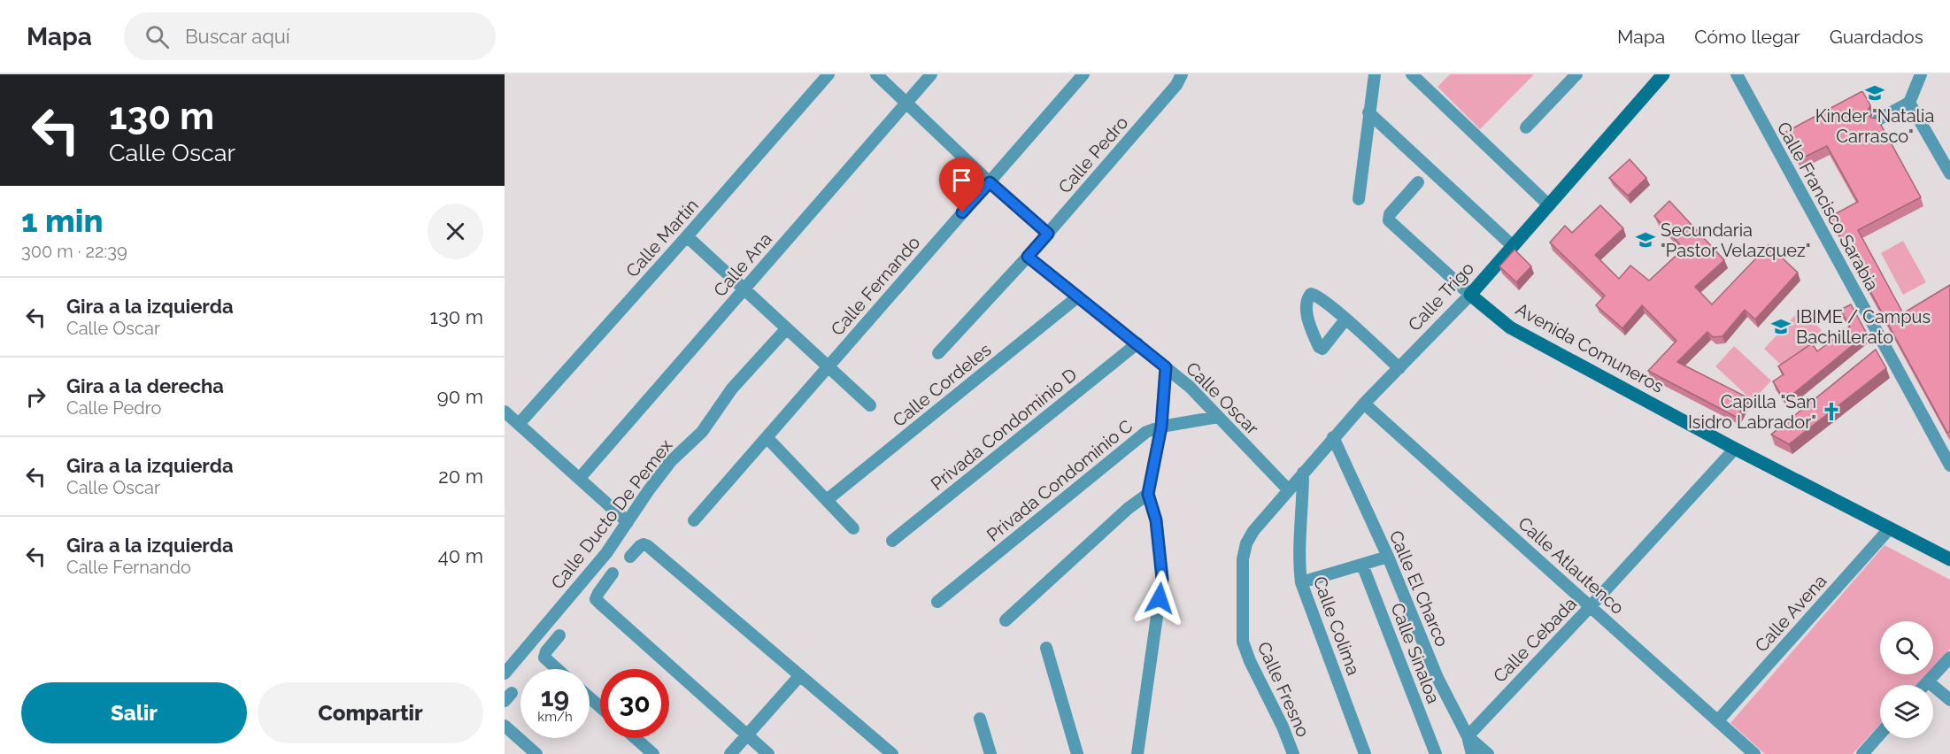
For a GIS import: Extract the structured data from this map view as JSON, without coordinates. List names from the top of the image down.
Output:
{
  "streets": {
    "main road": ["Calle Trigo", "Avenida Comuneros"],
    "street": [
      "Calle Pedro",
      "Calle Francisco Sarabia",
      "Calle Martín",
      "Calle Ana",
      "Calle Fernando",
      "Calle Cordeles",
      "Calle Oscar",
      "Privada Condominio D",
      "Privada Condominio C",
      "Calle Ducto De Pemex",
      "Calle Atlautenco",
      "Calle El Charco",
      "Calle Avena",
      "Calle Colima",
      "Calle Cebada",
      "Calle Sinaloa",
      "Calle Fresno"
    ]
  },
  "crossings": [
    ["Calle Pedro", "Calle Oscar"],
    ["Calle Trigo", "Avenida Comuneros"],
    ["Calle Trigo", "Calle Oscar"],
    ["Calle Trigo", "Calle Atlautenco"],
    ["Calle Trigo", "Calle El Charco"],
    ["Calle Trigo", "Calle Colima"],
    ["Calle Trigo", "Calle Fresno"],
    ["Avenida Comuneros", "Calle Avena"],
    ["Avenida Comuneros", "Calle Cebada"],
    ["Calle Cordeles", "Calle Oscar"],
    ["Calle Oscar", "Privada Condominio D"],
    ["Calle Oscar", "Privada Condominio C"],
    ["Calle Atlautenco", "Calle Avena"],
    ["Calle Atlautenco", "Calle Cebada"],
    ["Calle El Charco", "Calle Cebada"]
  ],
  "places": {
    "school or university": ["Kinder \"Natalia Carrasco\"", "Secundaria \"Pastor Velazquez\"", "IBIME / Campus Bachillerato"],
    "church": ["Capilla \"San Isidro Labrador\""]
  },
  "page": {
    "header": "Mapa",
    "search": "Buscar aquí",
    "nav": ["Mapa", "Cómo llegar", "Guardados"],
    "turn": ["130 m", "Calle Oscar"],
    "heading": ["1 min", "300 m · 22:39"],
    "list": [
      {
        "name": "Gira a la izquierda",
        "note": "Calle Oscar",
        "value": "130 m"
      },
      {
        "name": "Gira a la derecha",
        "note": "Calle Pedro",
        "value": "90 m"
      },
      {
        "name": "Gira a la izquierda",
        "note": "Calle Oscar",
        "value": "20 m"
      },
      {
        "name": "Gira a la izquierda",
        "note": "Calle Fernando",
        "value": "40 m"
      }
    ],
    "speed": "19 km/h",
    "limit": "30",
    "buttons": ["Salir", "Compartir"]
  }
}
